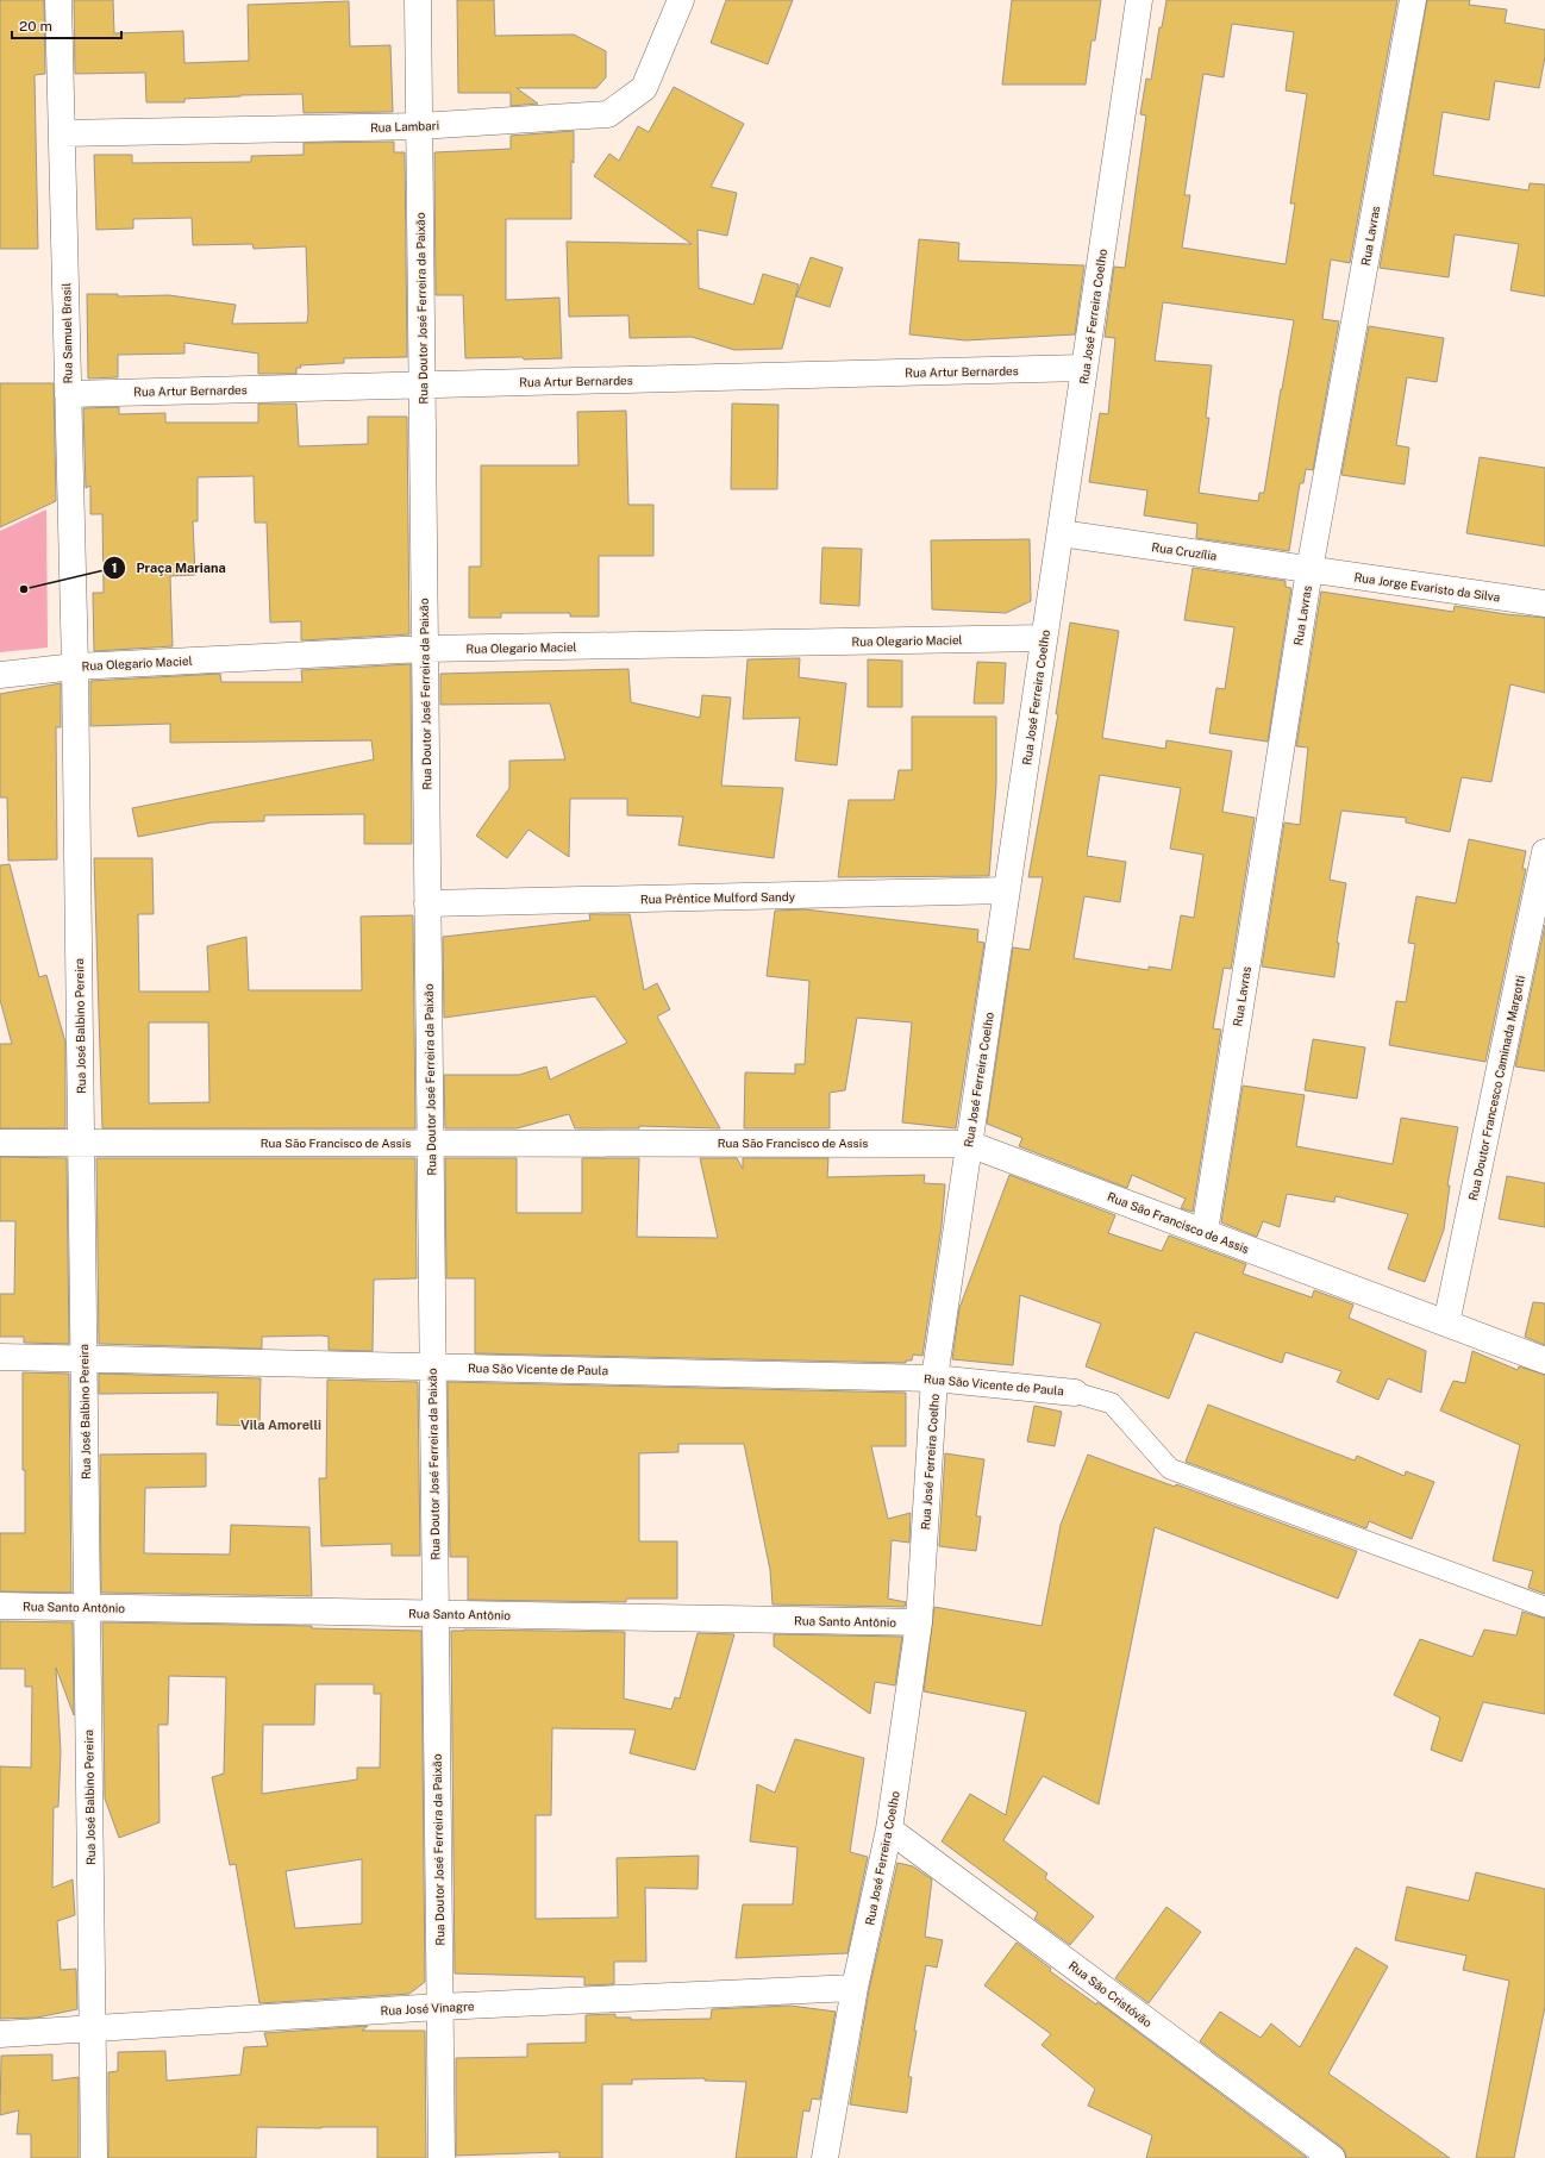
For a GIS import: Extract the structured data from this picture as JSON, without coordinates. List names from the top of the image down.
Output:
{
  "streets": {
    "street": [
      "Rua Lambari",
      "Rua Lavras",
      "Rua Doutor José Ferreira da Paixão",
      "Rua José Ferreira Coelho",
      "Rua Samuel Brasil",
      "Rua Artur Bernardes",
      "Rua Cruzília",
      "Rua Jorge Evaristo da Silva",
      "Rua Olegario Maciel",
      "Rua Prêntice Mulford Sandy",
      "Rua José Balbino Pereira",
      "Rua Doutor Francesco Caminada Margotti",
      "Rua São Francisco de Assis",
      "Rua São Vicente de Paula",
      "Rua Santo Antônio",
      "Rua São Cristóvão",
      "Rua José Vinagre"
    ]
  },
  "crossings": [
    ["Rua Lambari", "Rua Doutor José Ferreira da Paixão"],
    ["Rua Lambari", "Rua Samuel Brasil"],
    ["Rua Lavras", "Rua Cruzília"],
    ["Rua Lavras", "Rua Jorge Evaristo da Silva"],
    ["Rua Lavras", "Rua São Francisco de Assis"],
    ["Rua Doutor José Ferreira da Paixão", "Rua Artur Bernardes"],
    ["Rua Doutor José Ferreira da Paixão", "Rua Olegario Maciel"],
    ["Rua Doutor José Ferreira da Paixão", "Rua Prêntice Mulford Sandy"],
    ["Rua Doutor José Ferreira da Paixão", "Rua São Francisco de Assis"],
    ["Rua Doutor José Ferreira da Paixão", "Rua São Vicente de Paula"],
    ["Rua Doutor José Ferreira da Paixão", "Rua Santo Antônio"],
    ["Rua Doutor José Ferreira da Paixão", "Rua José Vinagre"],
    ["Rua José Ferreira Coelho", "Rua Artur Bernardes"],
    ["Rua José Ferreira Coelho", "Rua Cruzília"],
    ["Rua José Ferreira Coelho", "Rua Olegario Maciel"],
    ["Rua José Ferreira Coelho", "Rua Prêntice Mulford Sandy"],
    ["Rua José Ferreira Coelho", "Rua São Francisco de Assis"],
    ["Rua José Ferreira Coelho", "Rua São Vicente de Paula"],
    ["Rua José Ferreira Coelho", "Rua Santo Antônio"],
    ["Rua José Ferreira Coelho", "Rua São Cristóvão"],
    ["Rua José Ferreira Coelho", "Rua José Vinagre"],
    ["Rua Samuel Brasil", "Rua Artur Bernardes"],
    ["Rua Samuel Brasil", "Rua Olegario Maciel"],
    ["Rua Samuel Brasil", "Rua José Balbino Pereira"],
    ["Rua Cruzília", "Rua Jorge Evaristo da Silva"],
    ["Rua Olegario Maciel", "Rua José Balbino Pereira"],
    ["Rua José Balbino Pereira", "Rua São Francisco de Assis"],
    ["Rua José Balbino Pereira", "Rua São Vicente de Paula"],
    ["Rua José Balbino Pereira", "Rua Santo Antônio"],
    ["Rua José Balbino Pereira", "Rua José Vinagre"],
    ["Rua Doutor Francesco Caminada Margotti", "Rua São Francisco de Assis"]
  ],
  "districts": ["Vila Amorelli"],
  "places": ["Praça Mariana"],
  "scale_bar": "20 m"
}
